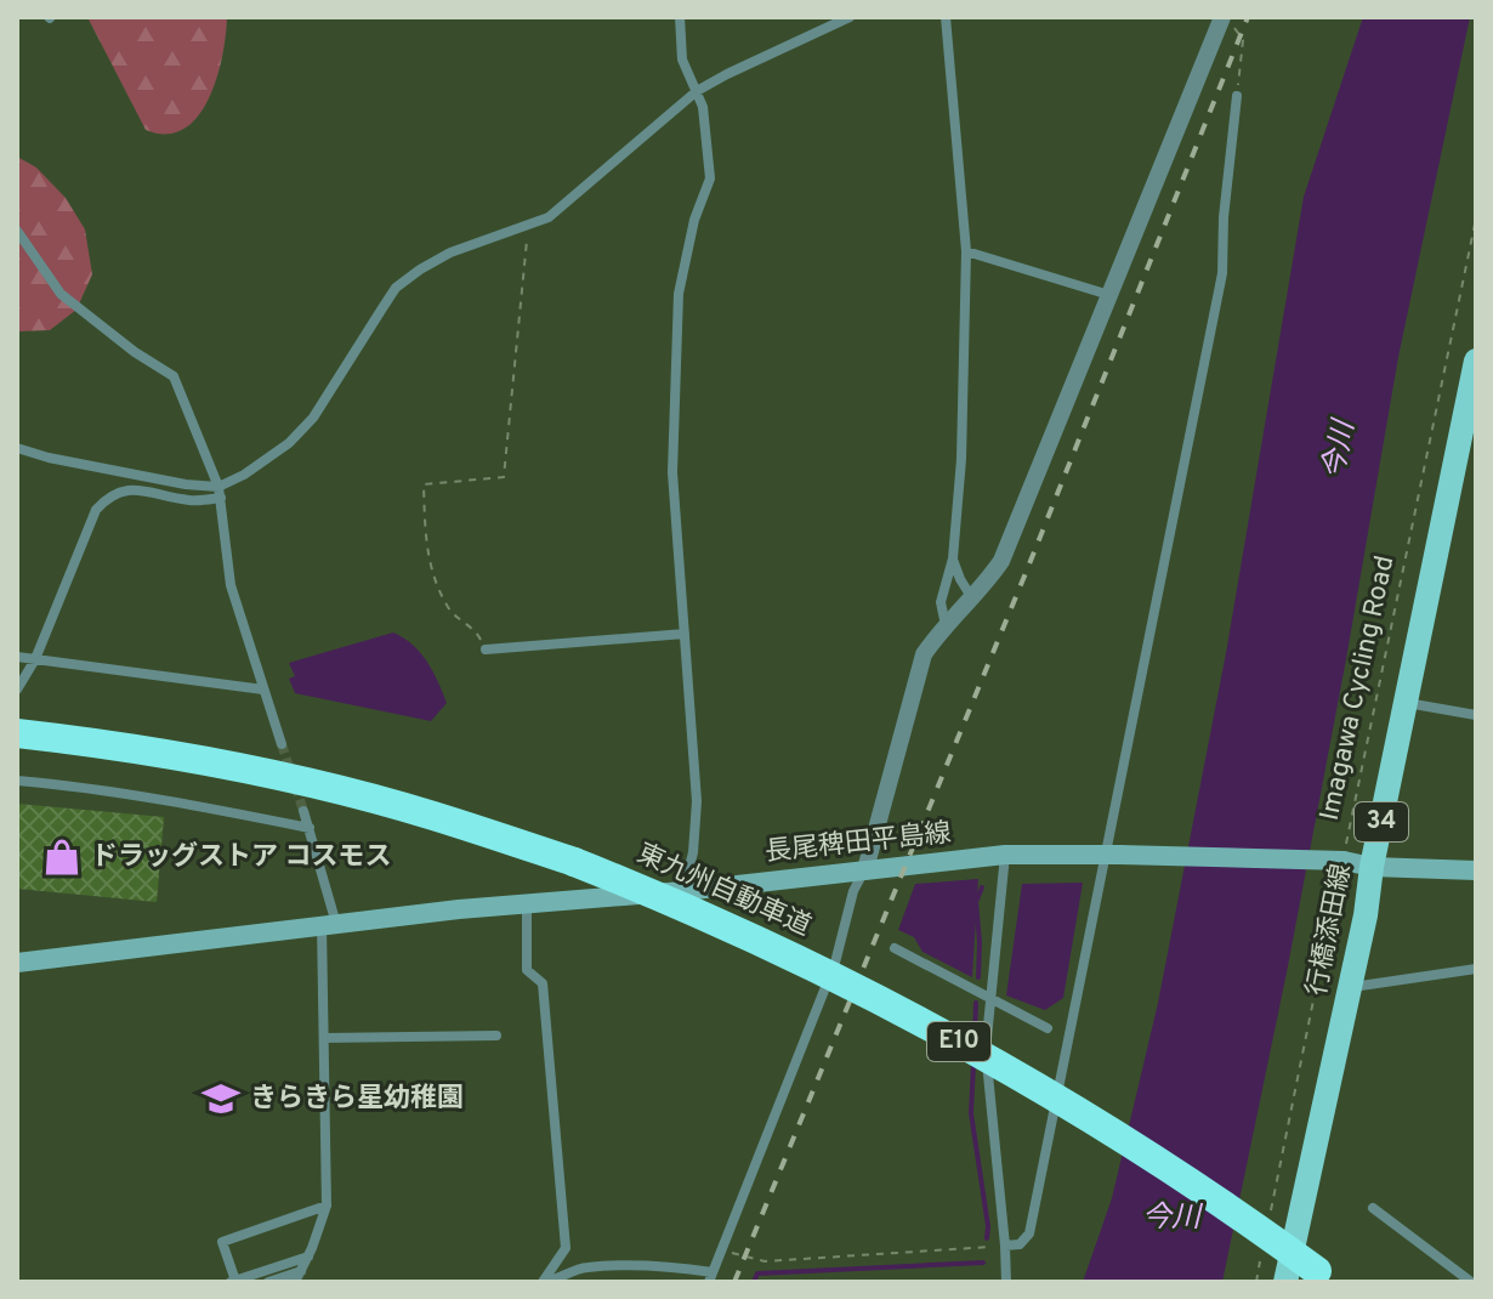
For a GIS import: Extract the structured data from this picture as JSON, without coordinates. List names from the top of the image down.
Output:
{
  "streets": {
    "highway": ["東九州自動車道", "E10"],
    "main road": ["34", "長尾稗田平島線", "行橋添田線"],
    "path": ["Imagawa Cycling Road"]
  },
  "crossings": [
    ["Imagawa Cycling Road", "長尾稗田平島線"],
    ["長尾稗田平島線", "行橋添田線"]
  ],
  "water": ["今川"],
  "places": {
    "shop": ["ドラッグストア コスモス"],
    "school or university": ["きらきら星幼稚園"]
  }
}
